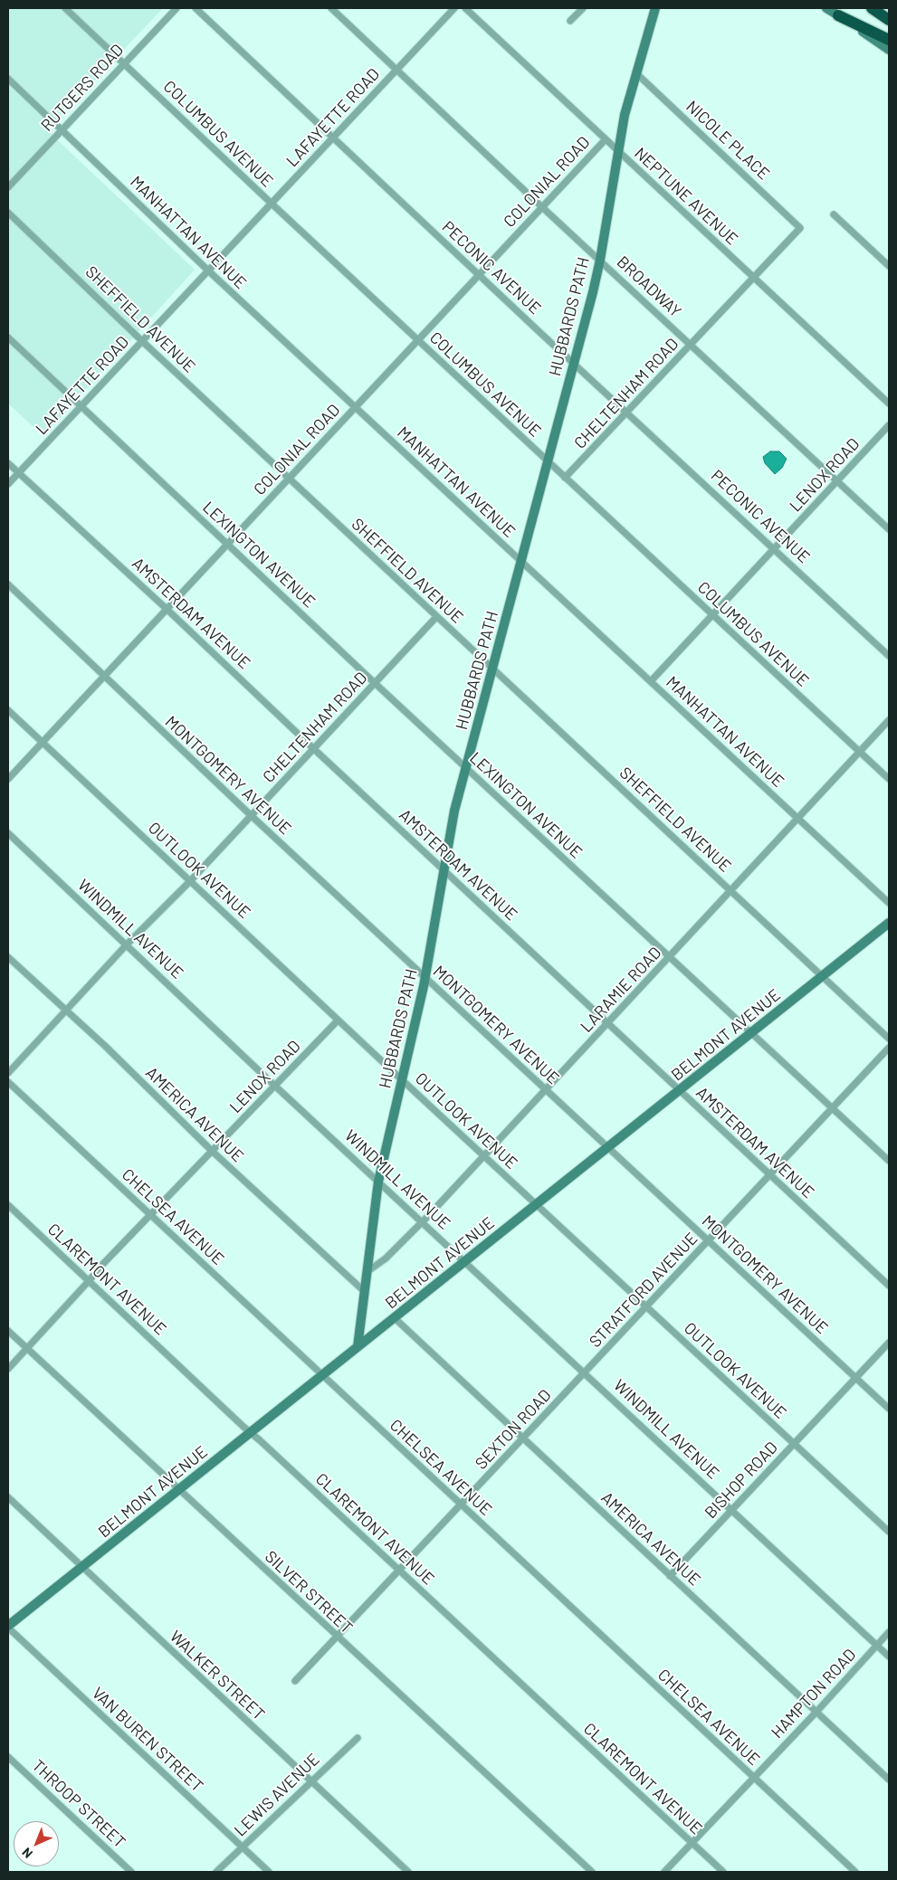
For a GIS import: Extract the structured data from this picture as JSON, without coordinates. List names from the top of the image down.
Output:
{
  "streets": {
    "street": [
      "RUTGERS ROAD",
      "LAFAYETTE ROAD",
      "COLUMBUS AVENUE",
      "NICOLE PLACE",
      "COLONIAL ROAD",
      "NEPTUNE AVENUE",
      "MANHATTAN AVENUE",
      "PECONIC AVENUE",
      "BROADWAY",
      "HUBBARDS PATH",
      "SHEFFIELD AVENUE",
      "CHELTENHAM ROAD",
      "LENOX ROAD",
      "LEXINGTON AVENUE",
      "AMSTERDAM AVENUE",
      "MONTGOMERY AVENUE",
      "OUTLOOK AVENUE",
      "WINDMILL AVENUE",
      "LARAMIE ROAD",
      "BELMONT AVENUE",
      "AMERICA AVENUE",
      "CHELSEA AVENUE",
      "CLAREMONT AVENUE",
      "STRATFORD AVENUE",
      "SEXTON ROAD",
      "BISHOP ROAD",
      "SILVER STREET",
      "WALKER STREET",
      "HAMPTON ROAD",
      "VAN BUREN STREET",
      "LEWIS AVENUE",
      "THROOP STREET"
    ]
  },
  "crossings": [
    ["RUTGERS ROAD", "COLUMBUS AVENUE"],
    ["RUTGERS ROAD", "MANHATTAN AVENUE"],
    ["LAFAYETTE ROAD", "COLUMBUS AVENUE"],
    ["LAFAYETTE ROAD", "MANHATTAN AVENUE"],
    ["LAFAYETTE ROAD", "PECONIC AVENUE"],
    ["LAFAYETTE ROAD", "BROADWAY"],
    ["LAFAYETTE ROAD", "SHEFFIELD AVENUE"],
    ["LAFAYETTE ROAD", "LEXINGTON AVENUE"],
    ["LAFAYETTE ROAD", "AMSTERDAM AVENUE"],
    ["COLUMBUS AVENUE", "COLONIAL ROAD"],
    ["COLUMBUS AVENUE", "HUBBARDS PATH"],
    ["COLUMBUS AVENUE", "CHELTENHAM ROAD"],
    ["COLUMBUS AVENUE", "LENOX ROAD"],
    ["COLUMBUS AVENUE", "LARAMIE ROAD"],
    ["NICOLE PLACE", "HUBBARDS PATH"],
    ["NICOLE PLACE", "CHELTENHAM ROAD"],
    ["COLONIAL ROAD", "NEPTUNE AVENUE"],
    ["COLONIAL ROAD", "MANHATTAN AVENUE"],
    ["COLONIAL ROAD", "PECONIC AVENUE"],
    ["COLONIAL ROAD", "BROADWAY"],
    ["COLONIAL ROAD", "SHEFFIELD AVENUE"],
    ["COLONIAL ROAD", "LEXINGTON AVENUE"],
    ["COLONIAL ROAD", "AMSTERDAM AVENUE"],
    ["COLONIAL ROAD", "MONTGOMERY AVENUE"],
    ["COLONIAL ROAD", "OUTLOOK AVENUE"],
    ["NEPTUNE AVENUE", "HUBBARDS PATH"],
    ["NEPTUNE AVENUE", "CHELTENHAM ROAD"],
    ["MANHATTAN AVENUE", "HUBBARDS PATH"],
    ["MANHATTAN AVENUE", "LENOX ROAD"],
    ["MANHATTAN AVENUE", "LARAMIE ROAD"],
    ["PECONIC AVENUE", "HUBBARDS PATH"],
    ["PECONIC AVENUE", "CHELTENHAM ROAD"],
    ["PECONIC AVENUE", "LENOX ROAD"],
    ["BROADWAY", "HUBBARDS PATH"],
    ["BROADWAY", "CHELTENHAM ROAD"],
    ["BROADWAY", "LENOX ROAD"],
    ["HUBBARDS PATH", "SHEFFIELD AVENUE"],
    ["HUBBARDS PATH", "LEXINGTON AVENUE"],
    ["HUBBARDS PATH", "AMSTERDAM AVENUE"],
    ["HUBBARDS PATH", "MONTGOMERY AVENUE"],
    ["HUBBARDS PATH", "OUTLOOK AVENUE"],
    ["HUBBARDS PATH", "WINDMILL AVENUE"],
    ["HUBBARDS PATH", "LARAMIE ROAD"],
    ["HUBBARDS PATH", "BELMONT AVENUE"],
    ["HUBBARDS PATH", "AMERICA AVENUE"],
    ["SHEFFIELD AVENUE", "CHELTENHAM ROAD"],
    ["SHEFFIELD AVENUE", "LARAMIE ROAD"],
    ["SHEFFIELD AVENUE", "BELMONT AVENUE"],
    ["CHELTENHAM ROAD", "LEXINGTON AVENUE"],
    ["CHELTENHAM ROAD", "AMSTERDAM AVENUE"],
    ["CHELTENHAM ROAD", "MONTGOMERY AVENUE"],
    ["CHELTENHAM ROAD", "OUTLOOK AVENUE"],
    ["CHELTENHAM ROAD", "WINDMILL AVENUE"],
    ["CHELTENHAM ROAD", "AMERICA AVENUE"],
    ["LENOX ROAD", "OUTLOOK AVENUE"],
    ["LENOX ROAD", "WINDMILL AVENUE"],
    ["LENOX ROAD", "AMERICA AVENUE"],
    ["LENOX ROAD", "CHELSEA AVENUE"],
    ["LENOX ROAD", "CLAREMONT AVENUE"],
    ["LENOX ROAD", "SILVER STREET"],
    ["LEXINGTON AVENUE", "LARAMIE ROAD"],
    ["LEXINGTON AVENUE", "BELMONT AVENUE"],
    ["LEXINGTON AVENUE", "STRATFORD AVENUE"],
    ["AMSTERDAM AVENUE", "LARAMIE ROAD"],
    ["AMSTERDAM AVENUE", "BELMONT AVENUE"],
    ["AMSTERDAM AVENUE", "STRATFORD AVENUE"],
    ["MONTGOMERY AVENUE", "LARAMIE ROAD"],
    ["MONTGOMERY AVENUE", "BELMONT AVENUE"],
    ["MONTGOMERY AVENUE", "STRATFORD AVENUE"],
    ["MONTGOMERY AVENUE", "BISHOP ROAD"],
    ["OUTLOOK AVENUE", "LARAMIE ROAD"],
    ["OUTLOOK AVENUE", "BELMONT AVENUE"],
    ["OUTLOOK AVENUE", "STRATFORD AVENUE"],
    ["OUTLOOK AVENUE", "BISHOP ROAD"],
    ["WINDMILL AVENUE", "LARAMIE ROAD"],
    ["WINDMILL AVENUE", "BELMONT AVENUE"],
    ["WINDMILL AVENUE", "STRATFORD AVENUE"],
    ["WINDMILL AVENUE", "SEXTON ROAD"],
    ["WINDMILL AVENUE", "BISHOP ROAD"],
    ["WINDMILL AVENUE", "HAMPTON ROAD"],
    ["BELMONT AVENUE", "AMERICA AVENUE"],
    ["BELMONT AVENUE", "CHELSEA AVENUE"],
    ["BELMONT AVENUE", "CLAREMONT AVENUE"],
    ["BELMONT AVENUE", "SILVER STREET"],
    ["BELMONT AVENUE", "WALKER STREET"],
    ["BELMONT AVENUE", "VAN BUREN STREET"],
    ["AMERICA AVENUE", "SEXTON ROAD"],
    ["AMERICA AVENUE", "BISHOP ROAD"],
    ["AMERICA AVENUE", "HAMPTON ROAD"],
    ["CHELSEA AVENUE", "SEXTON ROAD"],
    ["CHELSEA AVENUE", "HAMPTON ROAD"],
    ["CLAREMONT AVENUE", "HAMPTON ROAD"],
    ["STRATFORD AVENUE", "SEXTON ROAD"],
    ["WALKER STREET", "LEWIS AVENUE"],
    ["VAN BUREN STREET", "LEWIS AVENUE"]
  ],
  "north": "bottom left"
}
